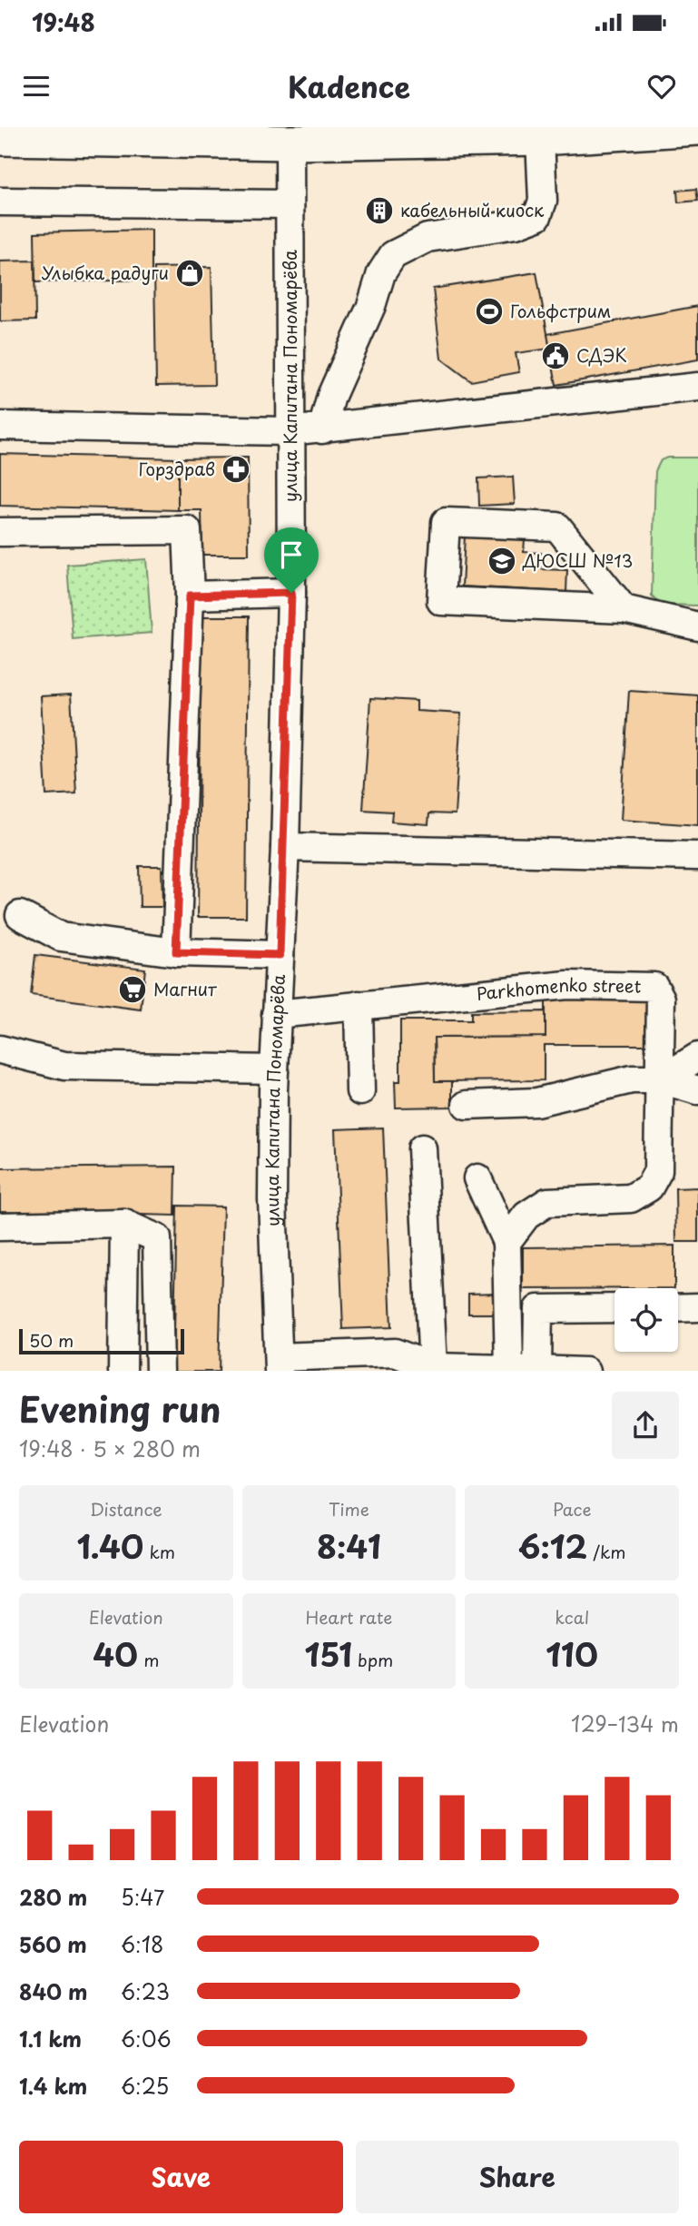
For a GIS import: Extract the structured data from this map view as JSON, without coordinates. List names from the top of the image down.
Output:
{
  "streets": {
    "street": ["улица Капитана Пономарёва", "Parkhomenko street"]
  },
  "crossings": [
    ["улица Капитана Пономарёва", "Parkhomenko street"]
  ],
  "places": {
    "building": ["кабельный киоск"],
    "shop": ["Улыбка радуги"],
    "sports": ["Гольфстрим"],
    "public building": ["СДЭК"],
    "pharmacy": ["Горздрав"],
    "school or university": ["ДЮСШ №13"],
    "supermarket": ["Магнит"]
  },
  "scale_bar": "50 m",
  "page": {
    "status": "19:48",
    "header": "Kadence",
    "scale": "50 m",
    "heading": ["Evening run", "19:48 · 5 × 280 m"],
    "stats": [
      ["Distance", "1.40 km"],
      ["Time", "8:41"],
      ["Pace", "6:12 /km"],
      ["Elevation", "40 m"],
      ["Heart rate", "151 bpm"],
      ["kcal", "110"]
    ],
    "chart": ["Elevation", "129–134 m"],
    "list": [
      {
        "name": "280 m",
        "note": "5:47"
      },
      {
        "name": "560 m",
        "note": "6:18"
      },
      {
        "name": "840 m",
        "note": "6:23"
      },
      {
        "name": "1.1 km",
        "note": "6:06"
      },
      {
        "name": "1.4 km",
        "note": "6:25"
      }
    ],
    "buttons": ["Save", "Share"]
  }
}
